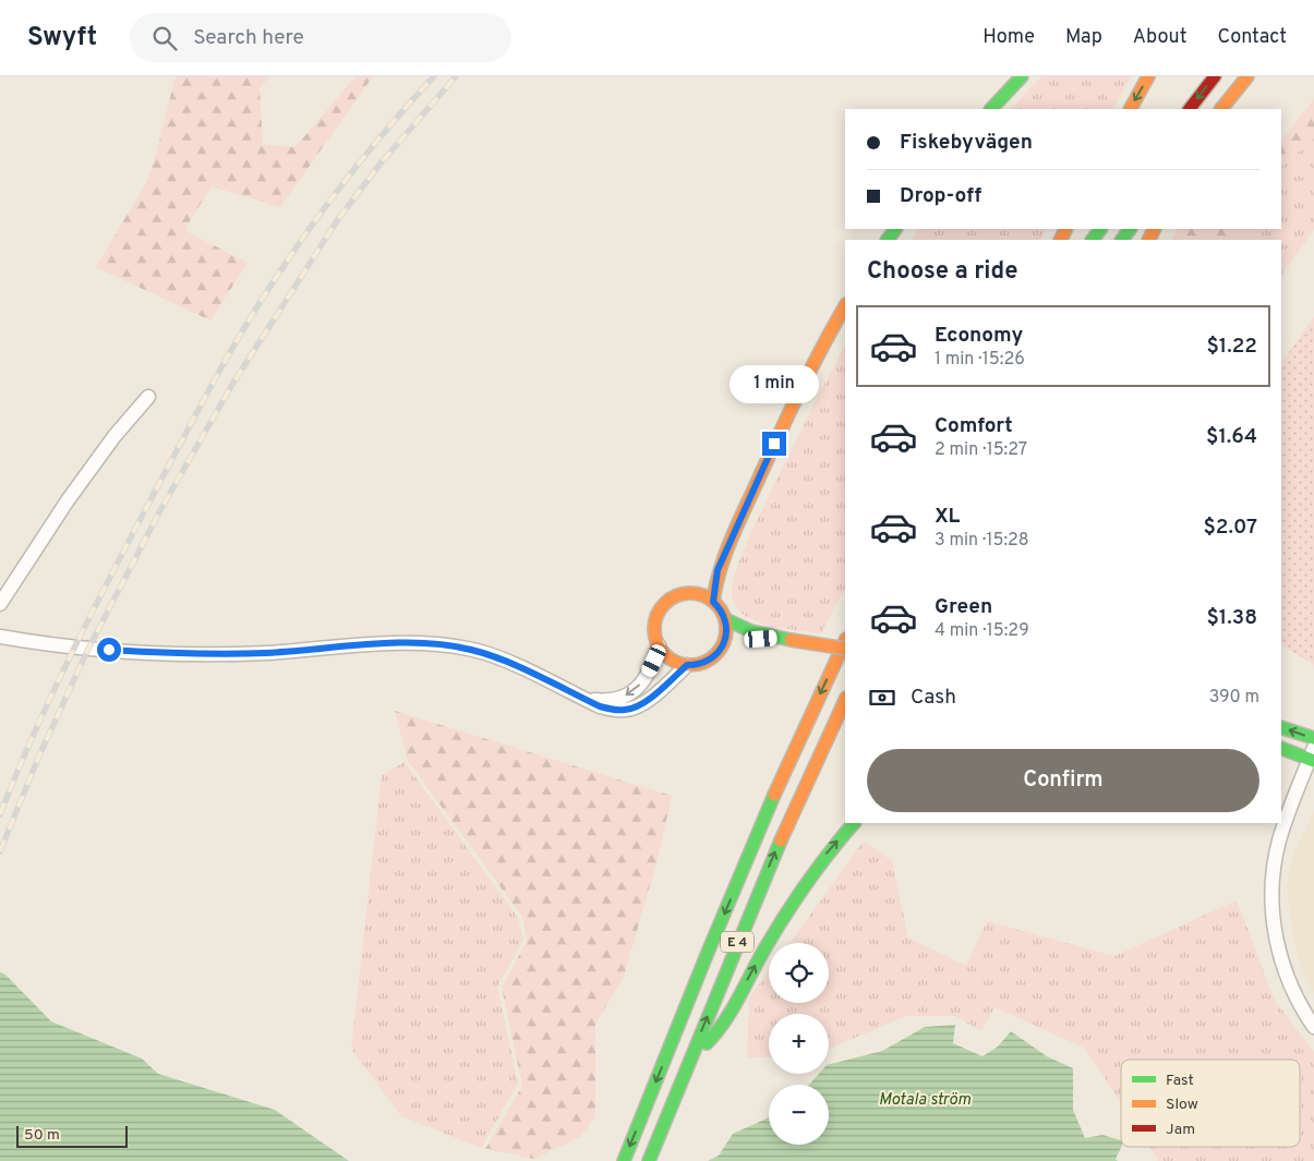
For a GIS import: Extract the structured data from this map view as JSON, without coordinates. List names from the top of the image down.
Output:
{
  "streets": {
    "main road": ["E 4"]
  },
  "water": ["Motala ström"],
  "legend": ["Fast", "Slow", "Jam"],
  "scale_bar": "50 m",
  "page": {
    "header": "Swyft",
    "search": "Search here",
    "nav": [
      "Home",
      "Map",
      "About",
      "Contact"
    ],
    "banner": ["Fiskebyvägen", "Drop-off"],
    "heading": "Choose a ride",
    "list": [
      {
        "name": "Economy",
        "note": "1 min · 15:26",
        "value": "$1.22"
      },
      {
        "name": "Comfort",
        "note": "2 min · 15:27",
        "value": "$1.64"
      },
      {
        "name": "XL",
        "note": "3 min · 15:28",
        "value": "$2.07"
      },
      {
        "name": "Green",
        "note": "4 min · 15:29",
        "value": "$1.38"
      }
    ],
    "bubble": "1 min",
    "pay": ["Cash", "390 m"],
    "buttons": "Confirm",
    "map_buttons": ["+", "−"],
    "scale": "50 m"
  }
}
